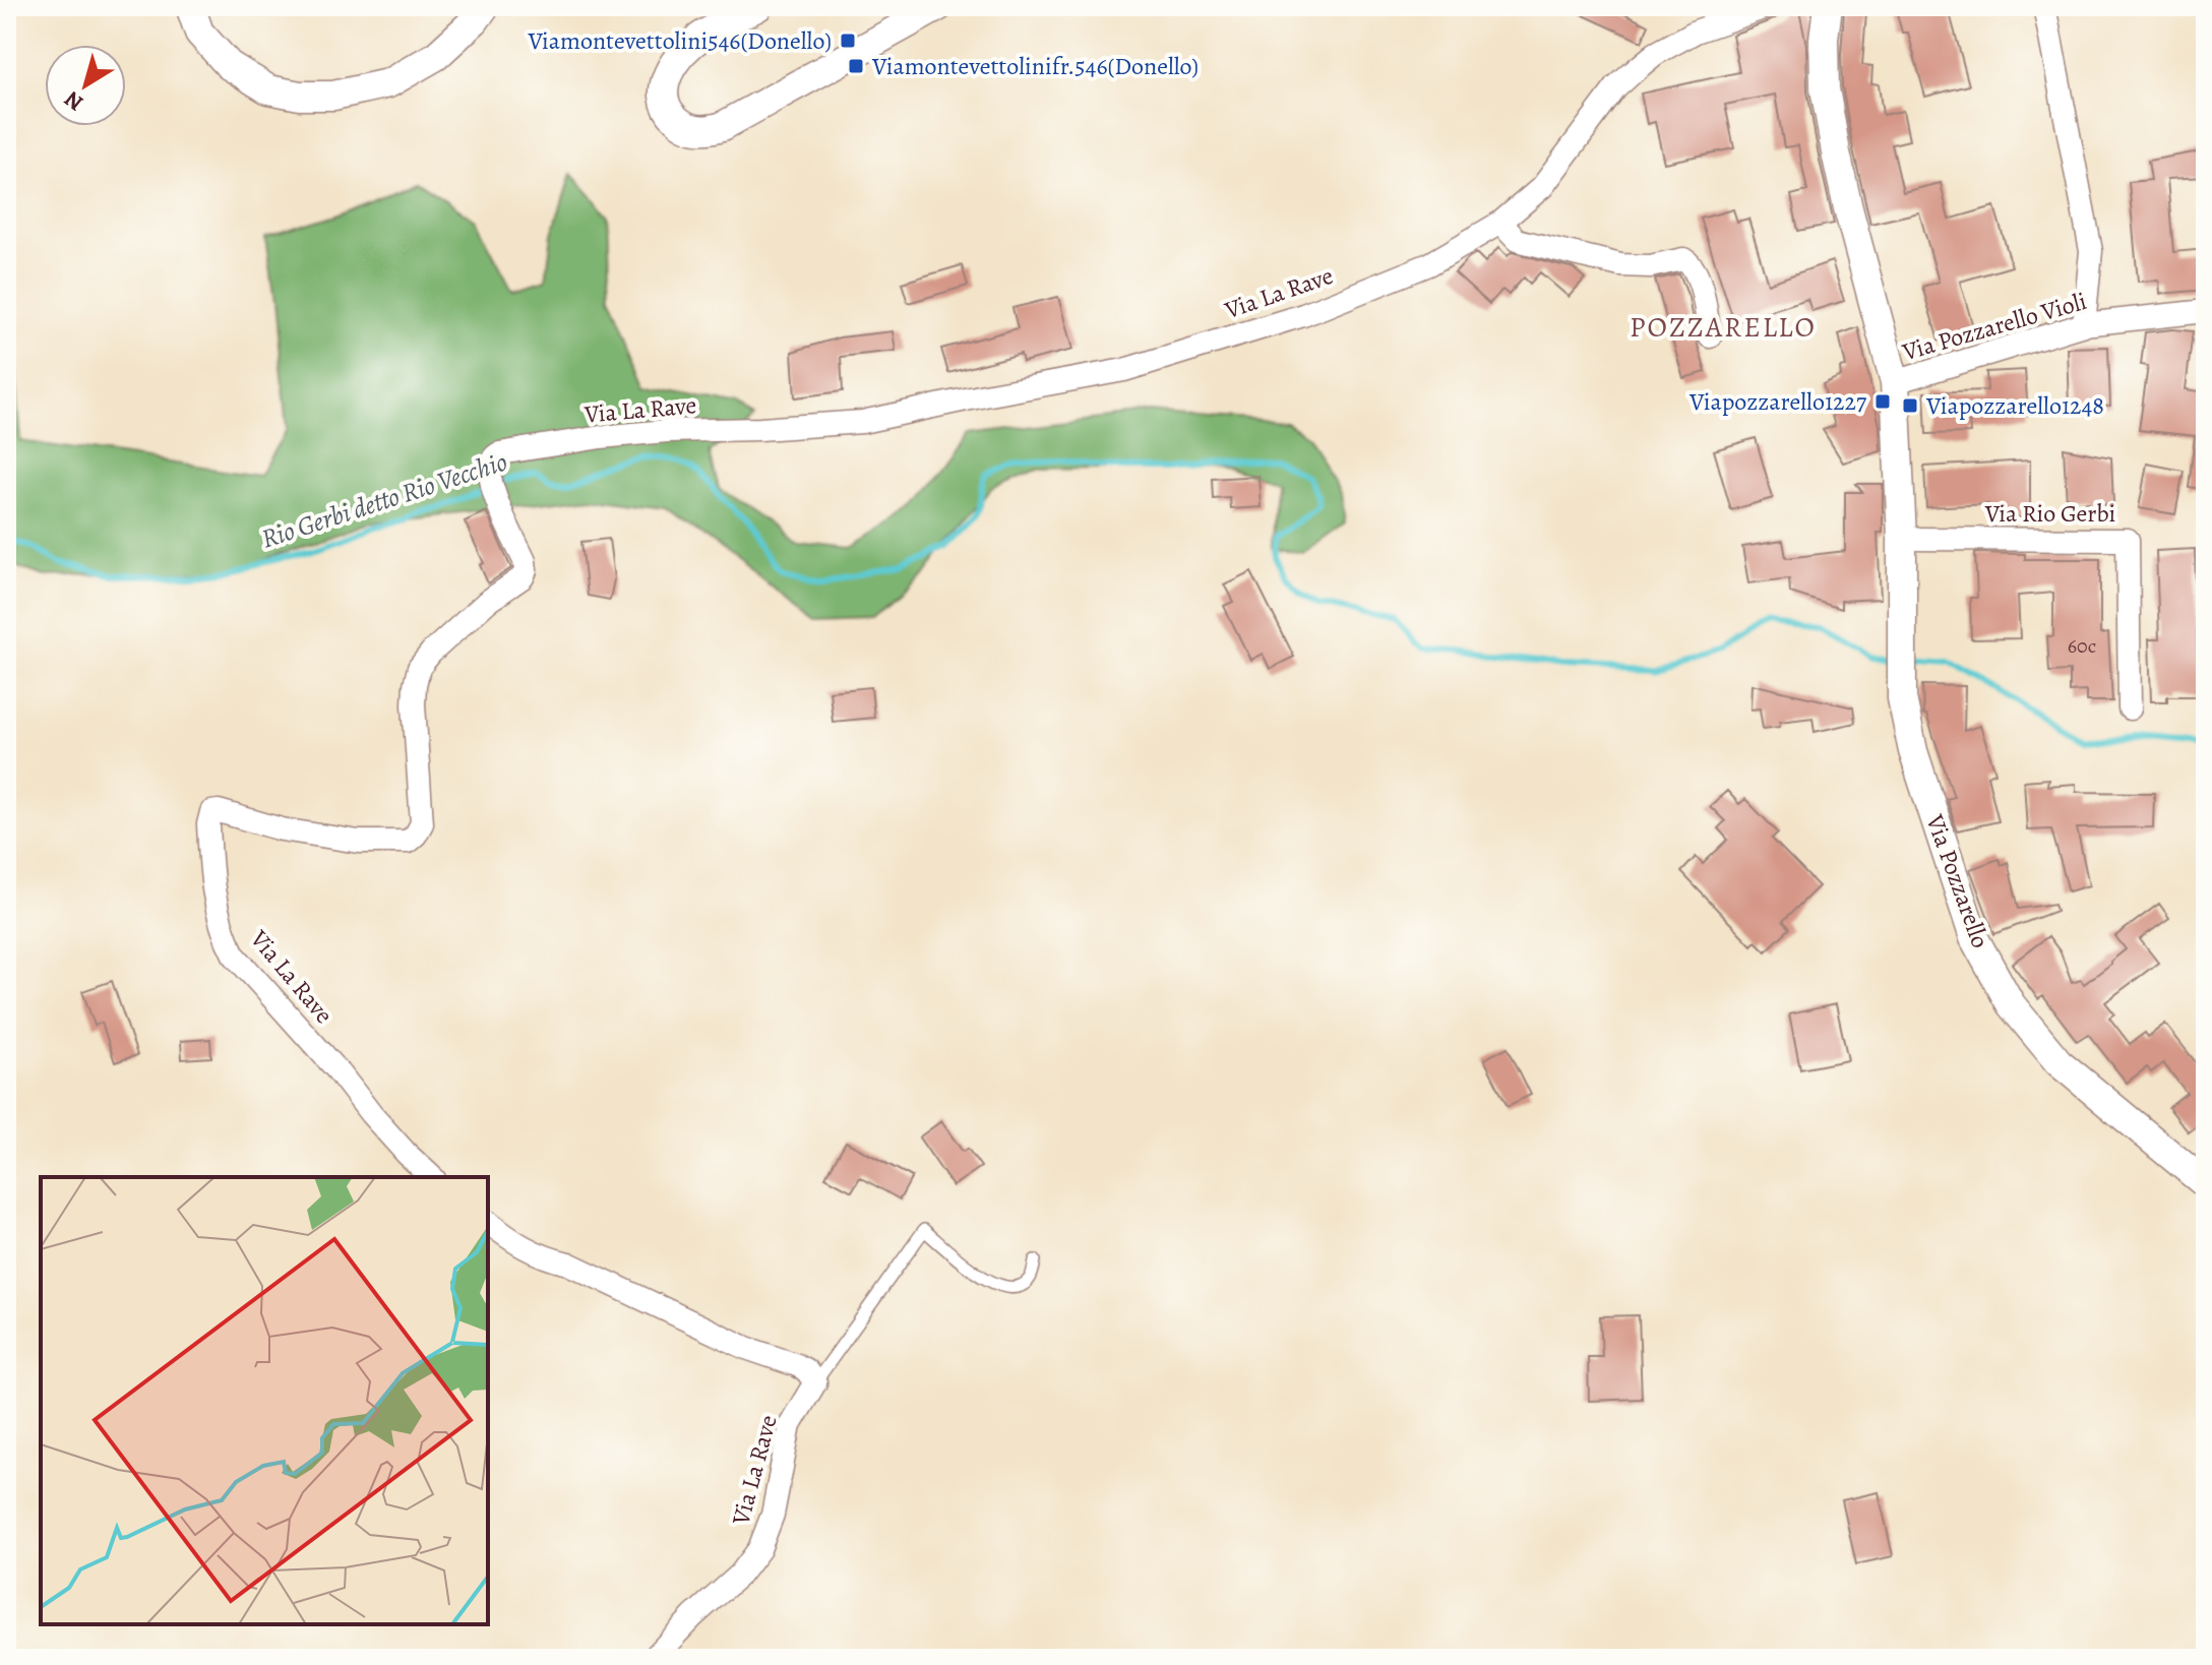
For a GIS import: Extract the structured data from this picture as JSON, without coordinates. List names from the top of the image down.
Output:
{
  "streets": {
    "street": [
      "Via La Rave",
      "Via Pozzarello Violi",
      "Via Rio Gerbi",
      "Via Pozzarello"
    ]
  },
  "crossings": [
    ["Via Pozzarello Violi", "Via Pozzarello"],
    ["Via Rio Gerbi", "Via Pozzarello"]
  ],
  "districts": ["POZZARELLO"],
  "water": ["Rio Gerbi detto Rio Vecchio"],
  "places": {
    "transit": [
      "Viamontevettolini546(Donello)",
      "Viamontevettolinifr.546(Donello)",
      "Viapozzarello1227",
      "Viapozzarello1248"
    ]
  },
  "house_numbers": ["60c"],
  "north": "bottom left"
}
